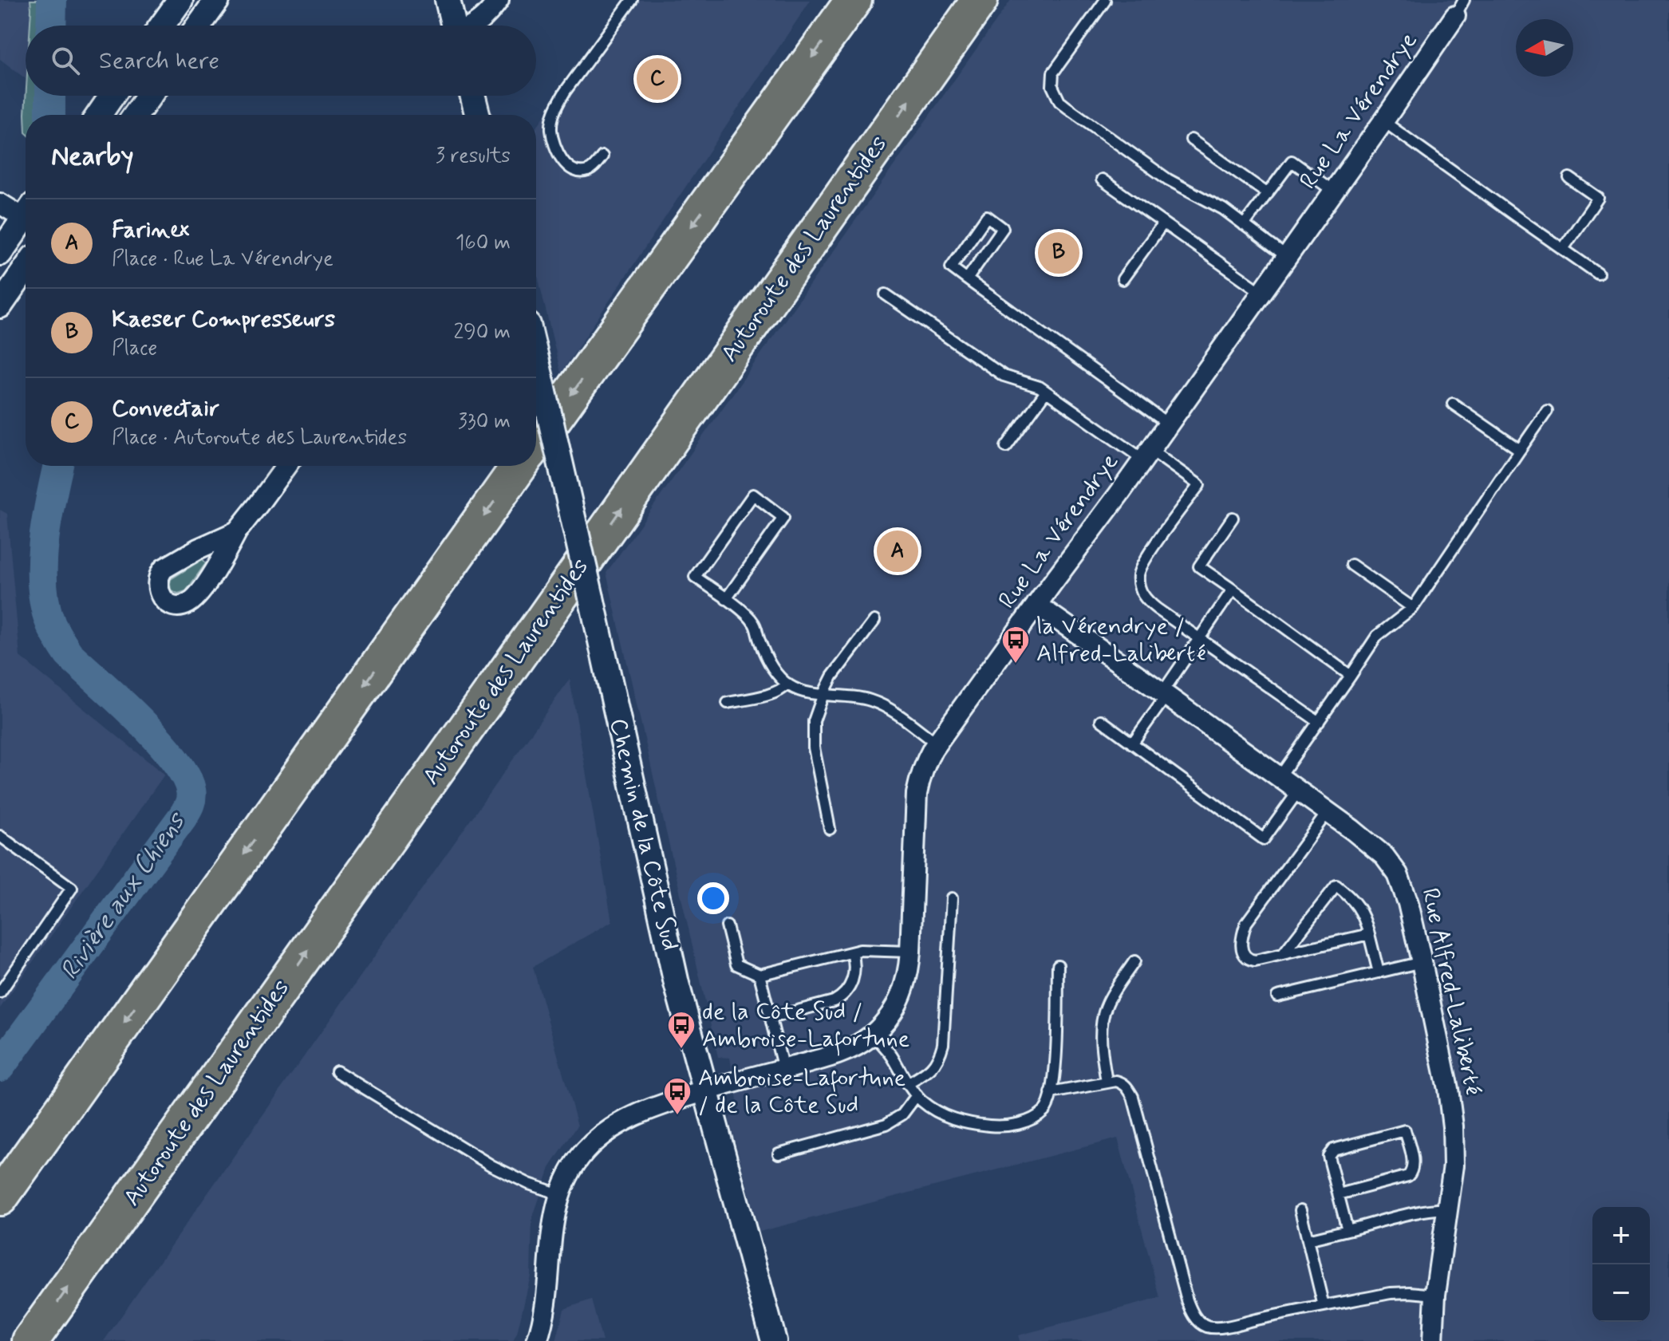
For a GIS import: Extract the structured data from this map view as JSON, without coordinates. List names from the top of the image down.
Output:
{
  "streets": {
    "highway": ["Autoroute des Laurentides"],
    "street": ["Rue La Vérendrye", "Chemin de la Côte Sud", "Rue Alfred-Laliberté"]
  },
  "crossings": [
    ["Rue La Vérendrye", "Chemin de la Côte Sud"],
    ["Rue La Vérendrye", "Rue Alfred-Laliberté"]
  ],
  "water": ["Rivière aux Chiens"],
  "places": {
    "bus stop": ["la Vérendrye / Alfred-Laliberté", "de la Côte Sud / Ambroise-Lafortune", "Ambroise-Lafortune / de la Côte Sud"]
  },
  "north": "left",
  "page": {
    "search": "Search here",
    "pins": ["C", "B", "A"],
    "heading": ["Nearby", "3 results"],
    "list": [
      {
        "mark": "A",
        "name": "Farinex",
        "note": "Place · Rue La Vérendrye",
        "value": "160 m"
      },
      {
        "mark": "B",
        "name": "Kaeser Compresseurs",
        "note": "Place",
        "value": "290 m"
      },
      {
        "mark": "C",
        "name": "Convectair",
        "note": "Place · Autoroute des Laurentides",
        "value": "330 m"
      }
    ],
    "map_buttons": ["+", "−"]
  }
}
